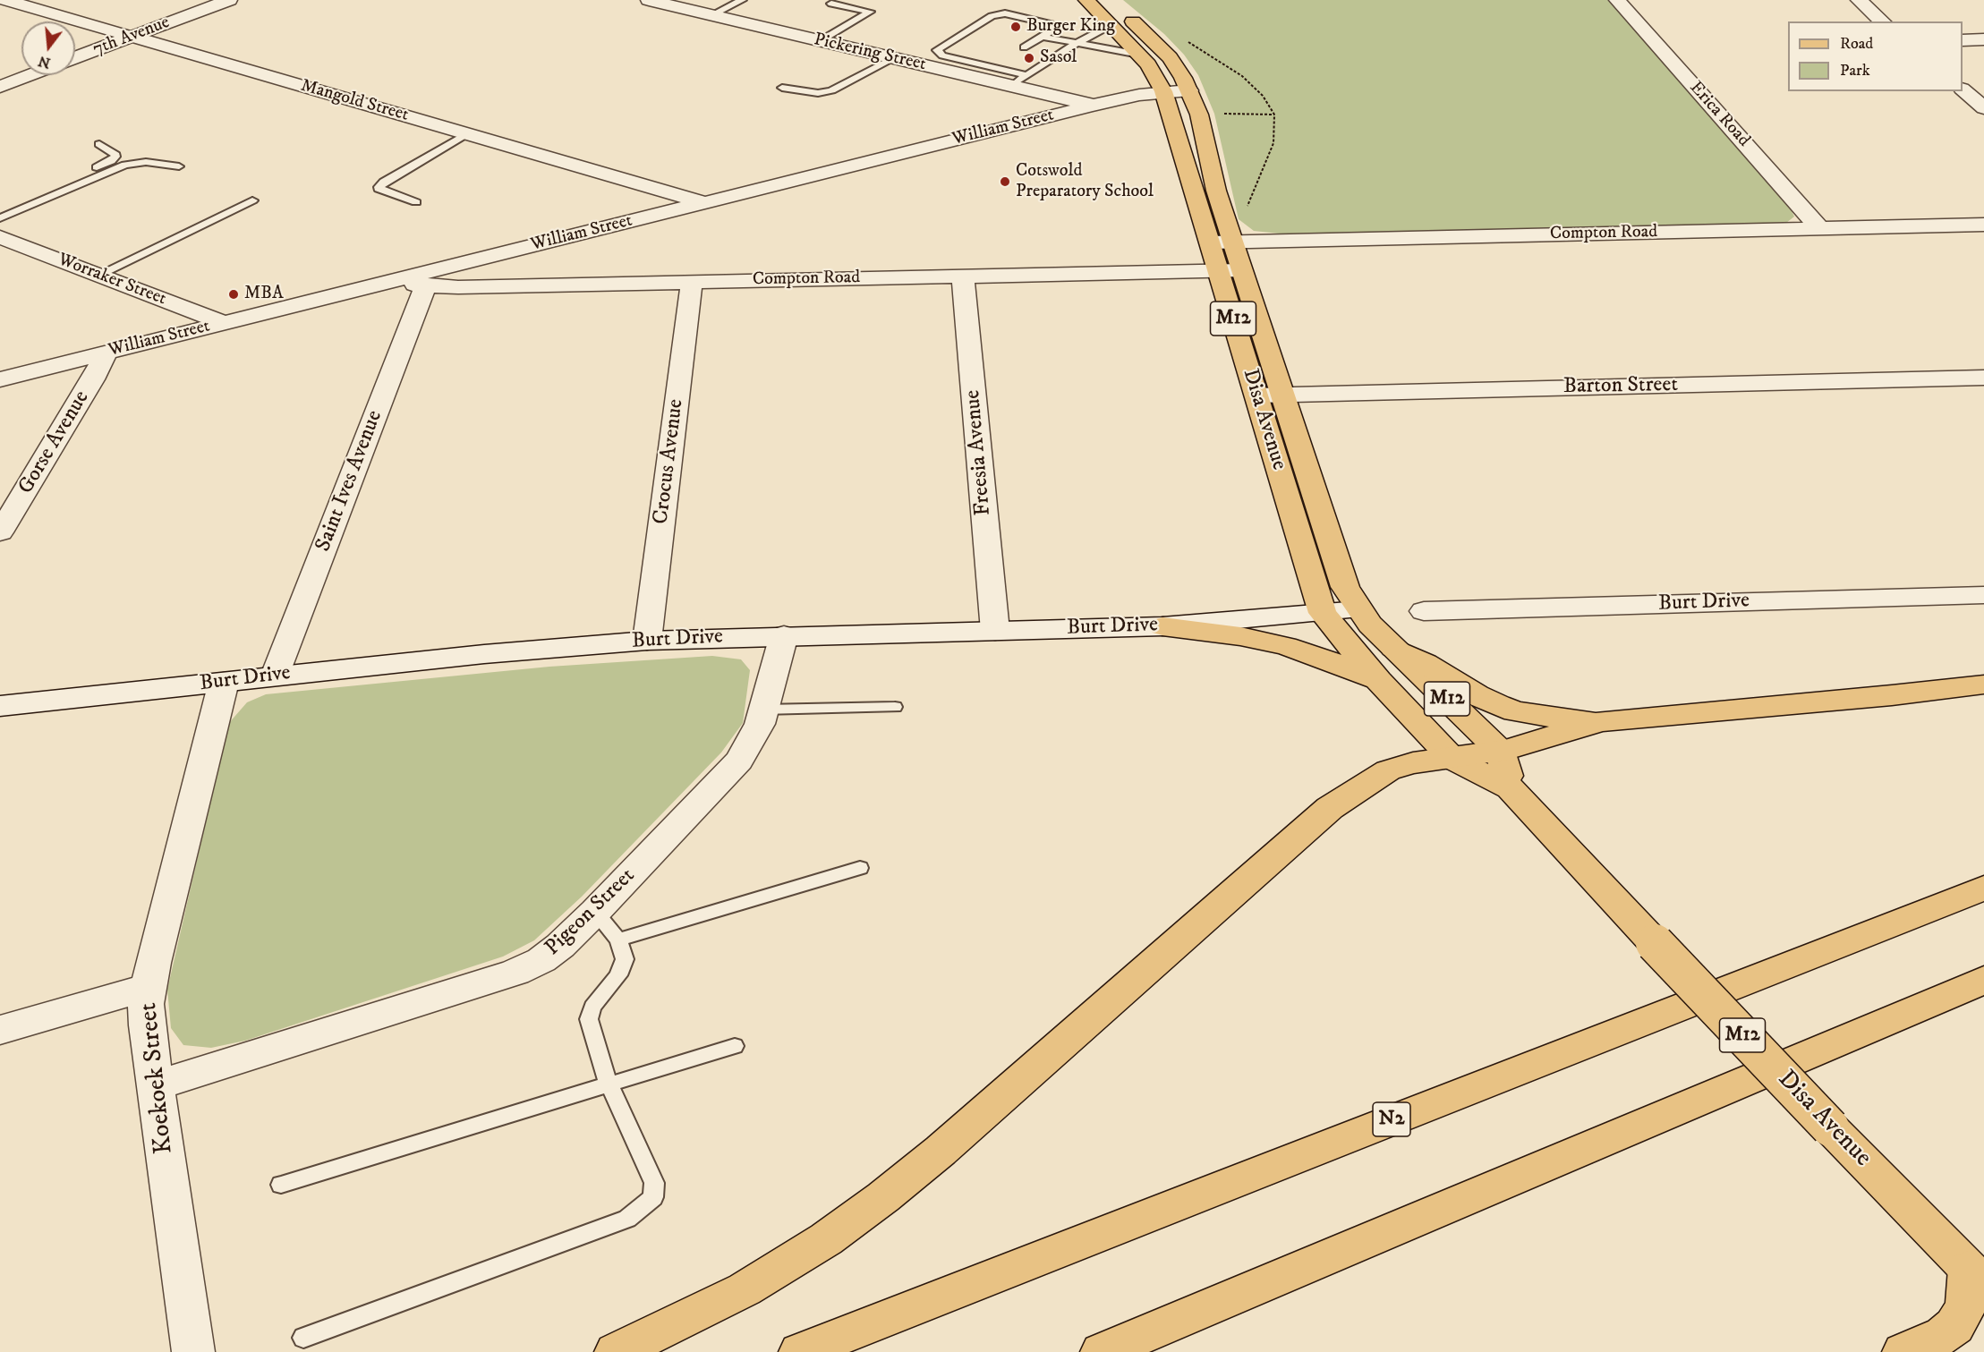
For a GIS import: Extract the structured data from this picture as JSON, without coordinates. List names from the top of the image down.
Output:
{
  "streets": {
    "main road": ["M12", "Disa Avenue", "N2"],
    "street": [
      "7th Avenue",
      "Pickering Street",
      "Mangold Street",
      "Erica Road",
      "William Street",
      "Compton Road",
      "Worraker Street",
      "Barton Street",
      "Gorse Avenue",
      "Freesia Avenue",
      "Crocus Avenue",
      "Saint Ives Avenue",
      "Burt Drive",
      "Pigeon Street",
      "Koekoek Street"
    ]
  },
  "crossings": [
    ["7th Avenue", "Mangold Street"],
    ["Pickering Street", "William Street"],
    ["Mangold Street", "William Street"],
    ["Erica Road", "Compton Road"],
    ["William Street", "Compton Road"],
    ["William Street", "Worraker Street"],
    ["William Street", "Disa Avenue"],
    ["William Street", "Gorse Avenue"],
    ["Compton Road", "Disa Avenue"],
    ["Compton Road", "Freesia Avenue"],
    ["Compton Road", "Crocus Avenue"],
    ["Compton Road", "Saint Ives Avenue"],
    ["Barton Street", "Disa Avenue"],
    ["Disa Avenue", "Burt Drive"],
    ["Freesia Avenue", "Burt Drive"],
    ["Crocus Avenue", "Burt Drive"],
    ["Saint Ives Avenue", "Burt Drive"],
    ["Burt Drive", "Pigeon Street"],
    ["Burt Drive", "Koekoek Street"],
    ["Pigeon Street", "Koekoek Street"]
  ],
  "places": [
    "Burger King",
    "Sasol",
    "Cotswold Preparatory School",
    "MBA"
  ],
  "legend": ["Road", "Park"],
  "north": "bottom"
}
